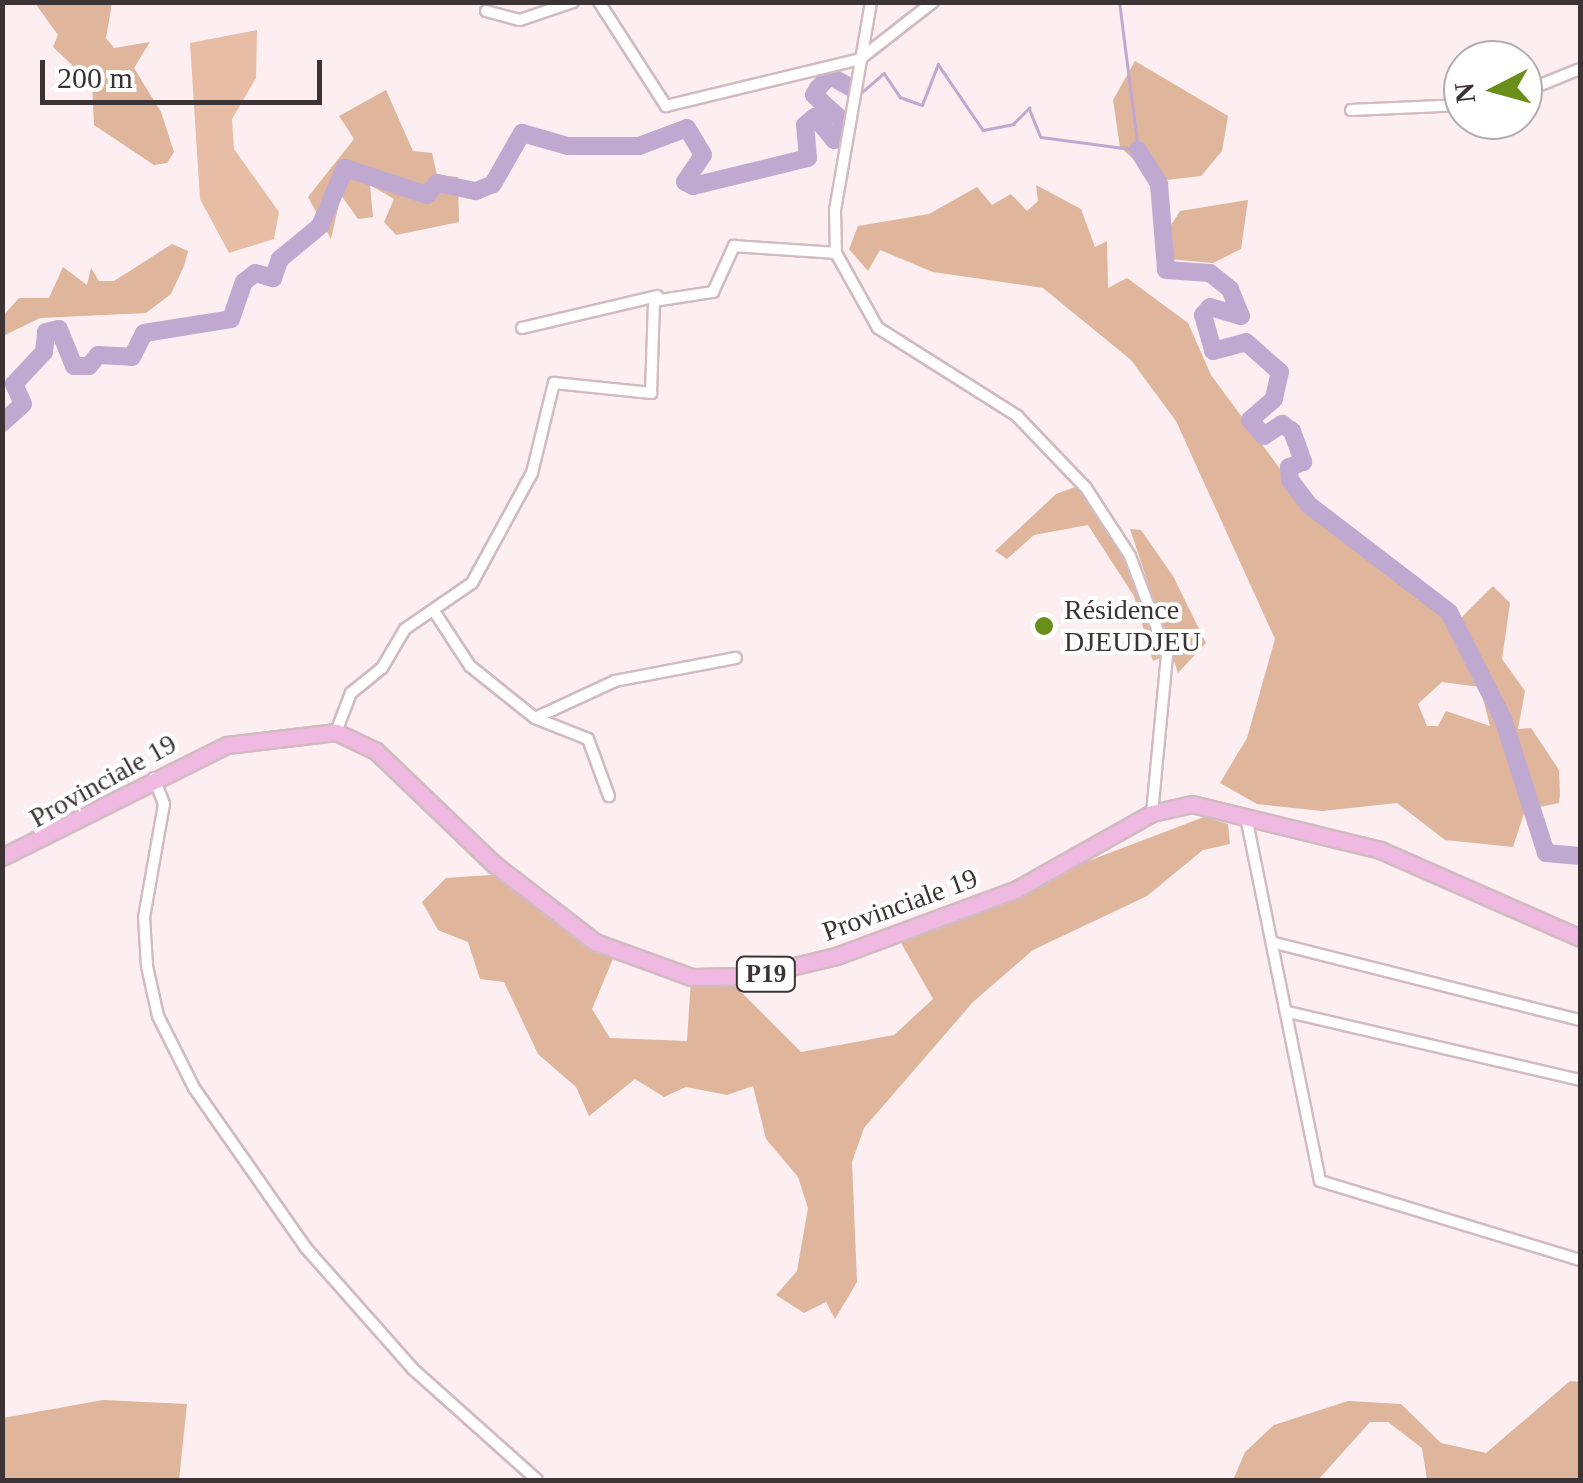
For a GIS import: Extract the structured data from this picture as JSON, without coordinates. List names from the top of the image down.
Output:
{
  "streets": {
    "main road": ["Provinciale 19", "P19"]
  },
  "places": ["Résidence DJEUDJEU"],
  "scale_bar": "200 m",
  "north": "left"
}
